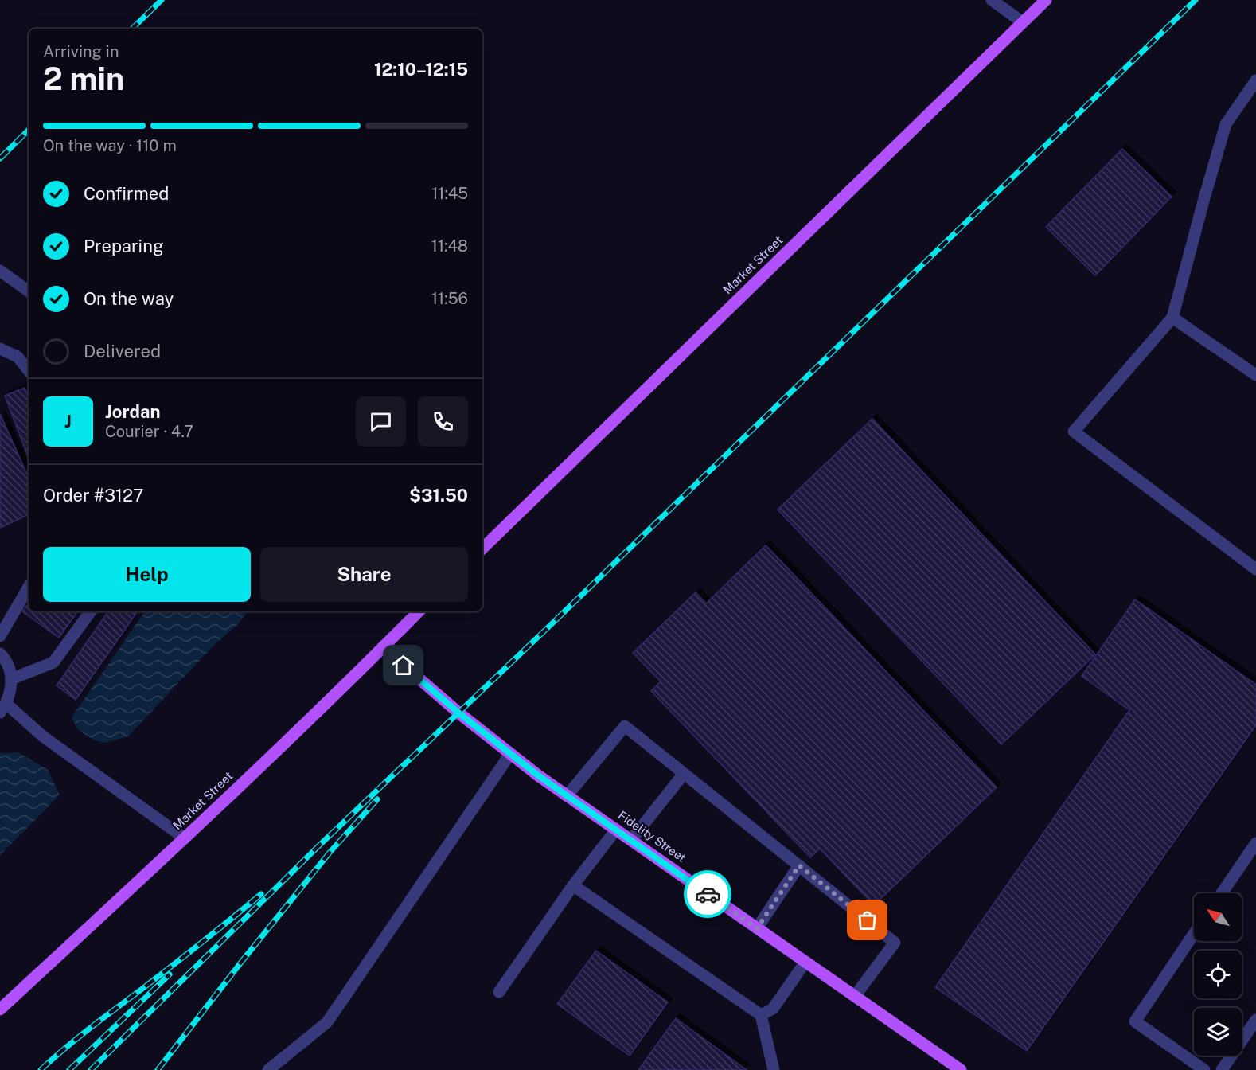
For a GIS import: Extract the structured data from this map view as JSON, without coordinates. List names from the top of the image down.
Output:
{
  "streets": {
    "main road": ["Market Street", "Fidelity Street"]
  },
  "crossings": [
    ["Market Street", "Fidelity Street"]
  ],
  "north": "top left",
  "page": {
    "heading": ["2 min", "Arriving in", "12:10–12:15"],
    "panel": [
      "Jordan",
      "Courier · 4.7",
      "Order #3127",
      "$31.50"
    ],
    "bar": "On the way · 110 m",
    "list": [
      ["Confirmed", "11:45"],
      ["Preparing", "11:48"],
      ["On the way", "11:56"],
      "Delivered"
    ],
    "round": "J",
    "buttons": ["Help", "Share"]
  }
}
